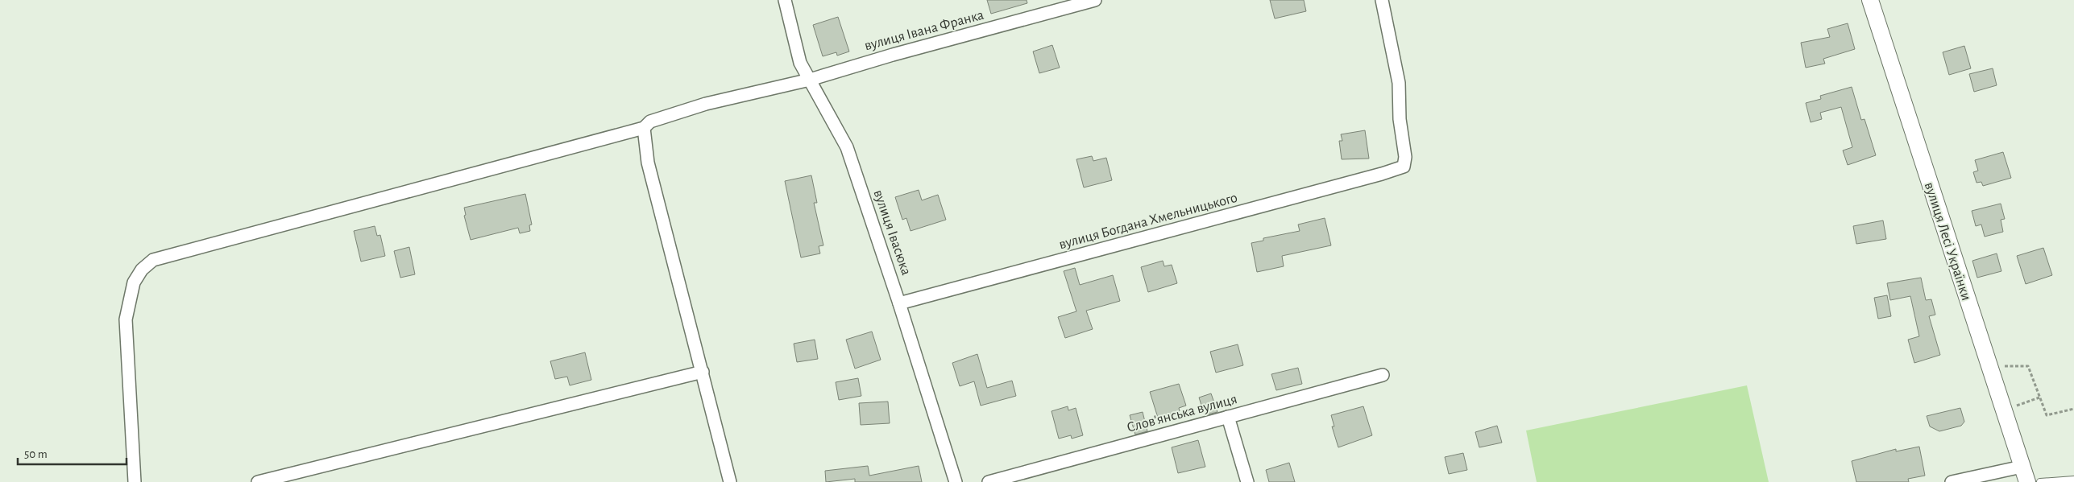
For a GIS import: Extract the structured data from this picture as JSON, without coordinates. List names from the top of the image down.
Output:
{
  "streets": {
    "street": [
      "вулиця Івана Франка",
      "вулиця Богдана Хмельницького",
      "вулиця Івасюка",
      "вулиця Лесі Українки",
      "Слов'янська вулиця"
    ]
  },
  "crossings": [
    ["вулиця Івана Франка", "вулиця Івасюка"],
    ["вулиця Богдана Хмельницького", "вулиця Івасюка"]
  ],
  "scale_bar": "50 m"
}
